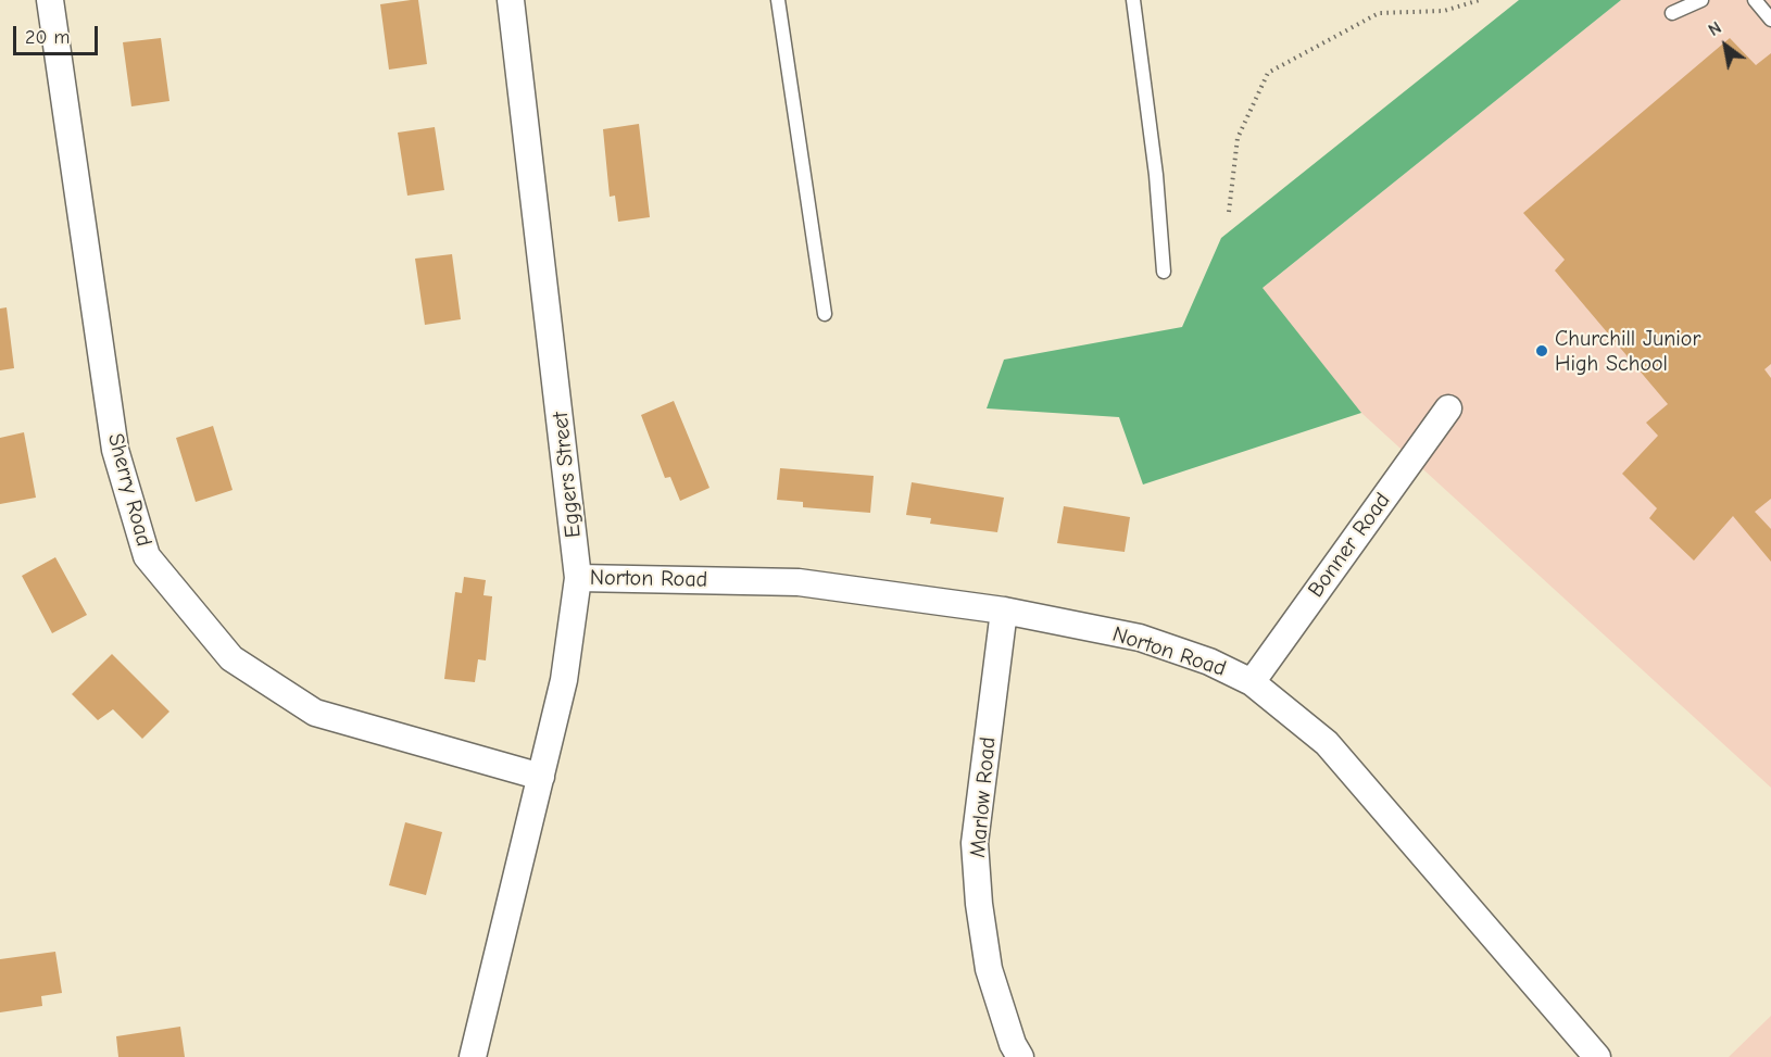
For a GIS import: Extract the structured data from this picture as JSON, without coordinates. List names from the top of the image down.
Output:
{
  "streets": {
    "street": [
      "Eggers Street",
      "Sherry Road",
      "Bonner Road",
      "Norton Road",
      "Marlow Road"
    ]
  },
  "crossings": [
    ["Eggers Street", "Sherry Road"],
    ["Eggers Street", "Norton Road"],
    ["Bonner Road", "Norton Road"],
    ["Norton Road", "Marlow Road"]
  ],
  "places": ["Churchill Junior High School"],
  "scale_bar": "20 m",
  "north": "top left"
}
